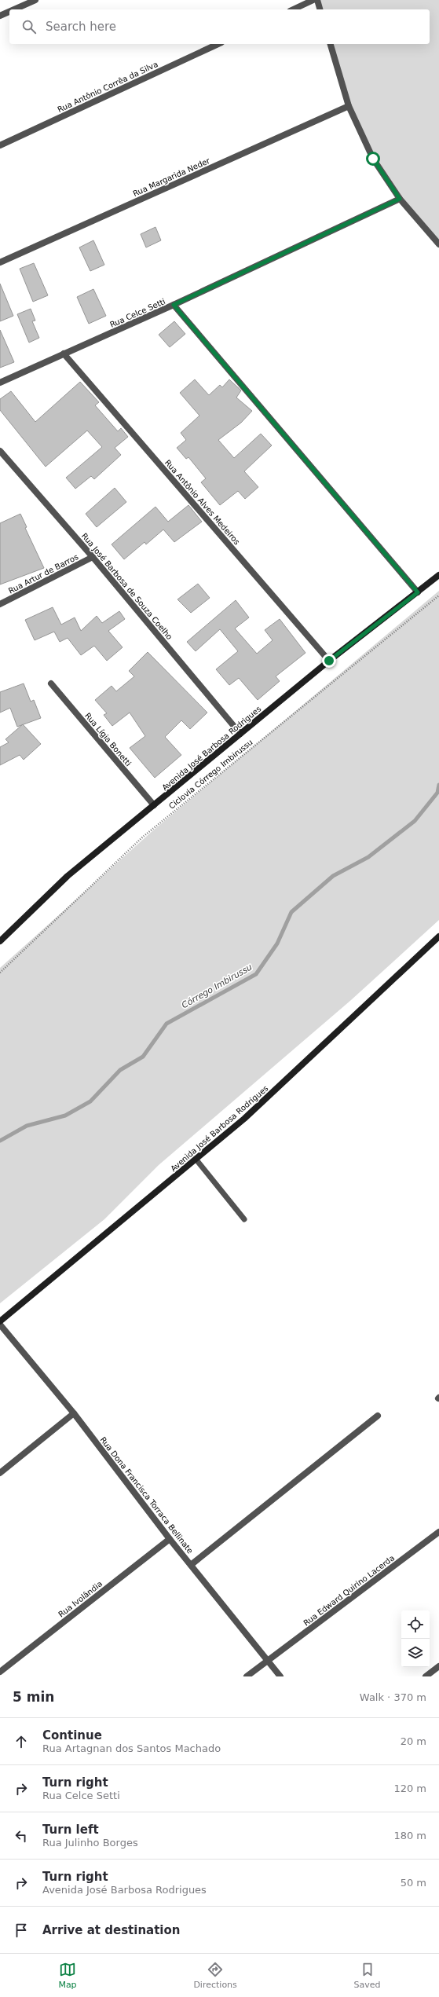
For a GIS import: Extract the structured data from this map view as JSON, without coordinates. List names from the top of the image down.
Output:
{
  "streets": {
    "main road": ["Avenida José Barbosa Rodrigues"],
    "street": [
      "Rua Antônio Corrêa da Silva",
      "Rua Margarida Neder",
      "Rua Celce Setti",
      "Rua Antônio Alves Medeiros",
      "Rua Artur de Barros",
      "Rua José Barbosa de Souza Coelho",
      "Rua Lígia Bonetti",
      "Rua Dona Francisca Torraca Bellinate",
      "Rua Edward Quirino Lacerda",
      "Rua Ivolândia"
    ],
    "path": ["Ciclovia Córrego Imbirussu"]
  },
  "crossings": [
    ["Rua Celce Setti", "Rua Antônio Alves Medeiros"],
    ["Rua Antônio Alves Medeiros", "Avenida José Barbosa Rodrigues"],
    ["Rua Artur de Barros", "Rua José Barbosa de Souza Coelho"],
    ["Rua José Barbosa de Souza Coelho", "Avenida José Barbosa Rodrigues"],
    ["Rua Lígia Bonetti", "Avenida José Barbosa Rodrigues"],
    ["Rua Dona Francisca Torraca Bellinate", "Rua Edward Quirino Lacerda"],
    ["Rua Dona Francisca Torraca Bellinate", "Rua Ivolândia"]
  ],
  "water": ["Córrego Imbirussu"],
  "page": {
    "search": "Search here",
    "heading": ["5 min", "Walk · 370 m"],
    "list": [
      ["Continue", "Rua Artagnan dos Santos Machado", "20 m"],
      ["Turn right", "Rua Celce Setti", "120 m"],
      ["Turn left", "Rua Julinho Borges", "180 m"],
      ["Turn right", "Avenida José Barbosa Rodrigues", "50 m"],
      "Arrive at destination"
    ],
    "nav": ["Map", "Directions", "Saved"]
  }
}
